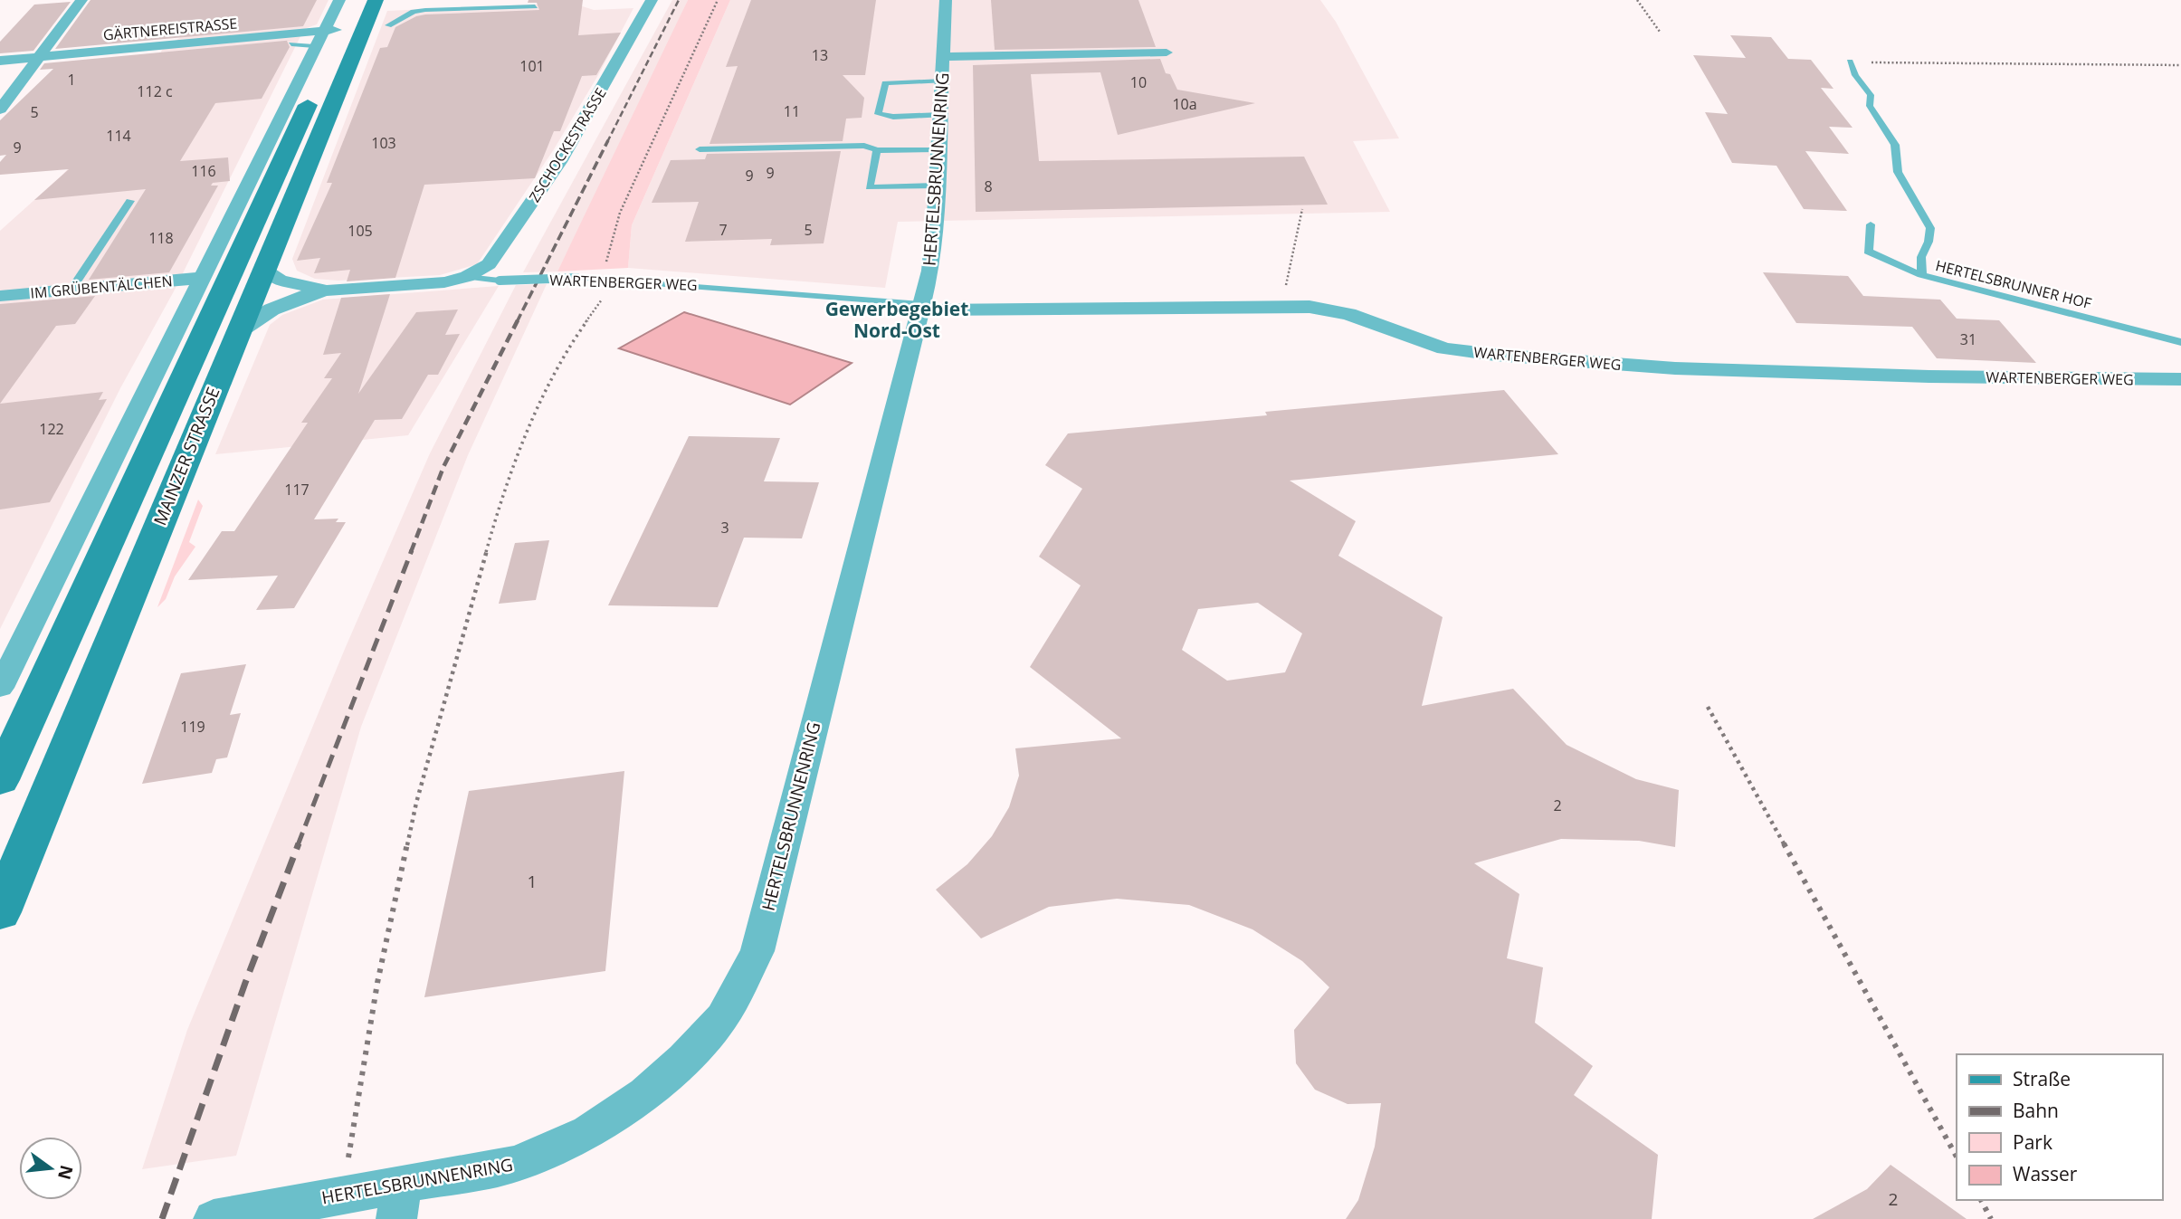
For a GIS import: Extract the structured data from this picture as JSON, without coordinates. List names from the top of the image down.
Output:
{
  "streets": {
    "main road": ["MAINZER STRASSE"],
    "street": [
      "GÄRTNEREISTRASSE",
      "ZSCHOCKESTRASSE",
      "HERTELSBRUNNENRING",
      "WARTENBERGER WEG",
      "IM GRÜBENTÄLCHEN"
    ],
    "lane": ["HERTELSBRUNNER HOF"]
  },
  "crossings": [
    ["GÄRTNEREISTRASSE", "MAINZER STRASSE"],
    ["ZSCHOCKESTRASSE", "WARTENBERGER WEG"],
    ["HERTELSBRUNNENRING", "WARTENBERGER WEG"],
    ["WARTENBERGER WEG", "MAINZER STRASSE"],
    ["IM GRÜBENTÄLCHEN", "MAINZER STRASSE"]
  ],
  "districts": ["Gewerbegebiet Nord-Ost"],
  "house_numbers": [
    "13",
    "101",
    "1",
    "10",
    "112 c",
    "10a",
    "11",
    "5",
    "114",
    "103",
    "9",
    "116",
    "9",
    "9",
    "8",
    "7",
    "5",
    "105",
    "118",
    "31",
    "122",
    "117",
    "3",
    "119",
    "2",
    "1",
    "2"
  ],
  "legend": [
    "Straße",
    "Bahn",
    "Park",
    "Wasser"
  ],
  "north": "right"
}
